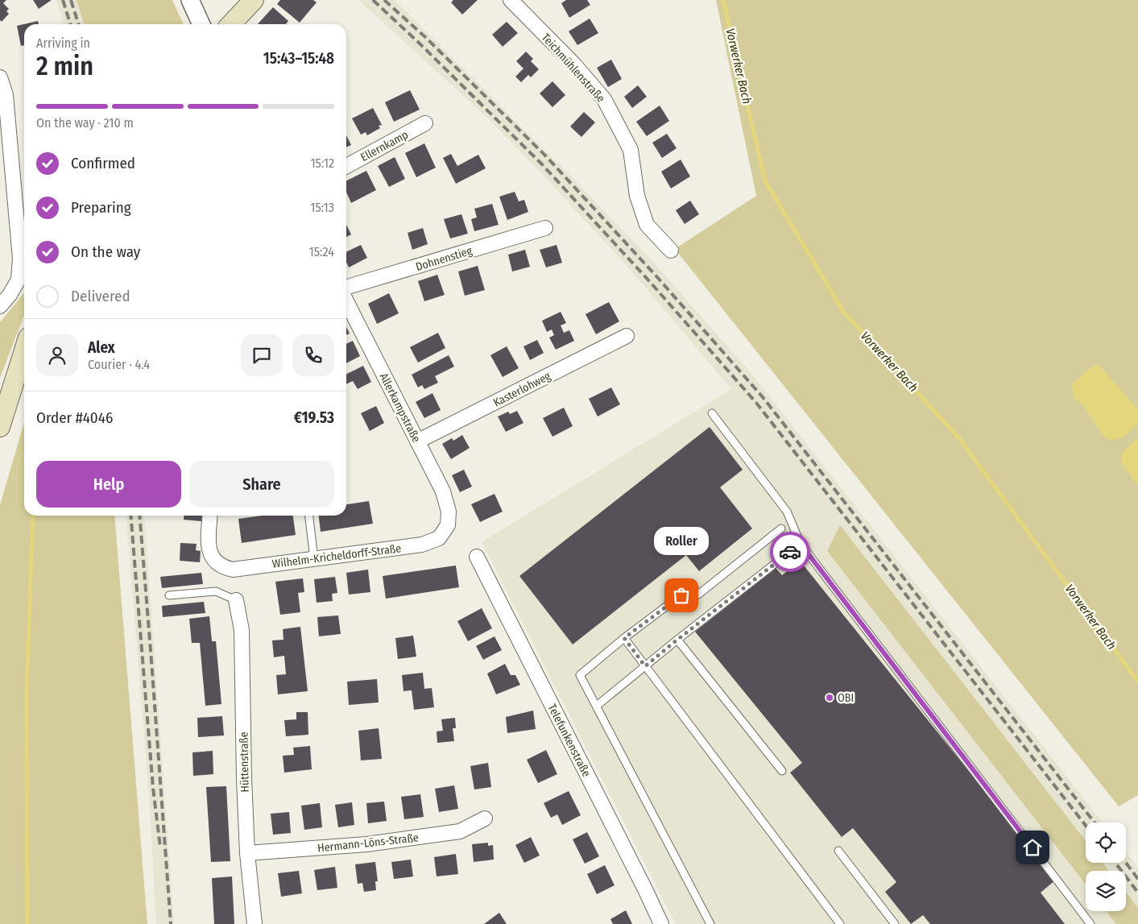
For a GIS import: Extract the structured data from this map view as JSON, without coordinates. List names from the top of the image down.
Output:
{
  "streets": {
    "street": [
      "Teichmühlenstraße",
      "Ellernkamp",
      "Dohnenstieg",
      "Kasterlohweg",
      "Allerkampstraße",
      "Wilhelm-Kricheldorff-Straße",
      "Telefunkenstraße",
      "Hüttenstraße",
      "Hermann-Löns-Straße"
    ]
  },
  "crossings": [
    ["Kasterlohweg", "Allerkampstraße"],
    ["Allerkampstraße", "Wilhelm-Kricheldorff-Straße"],
    ["Hüttenstraße", "Hermann-Löns-Straße"]
  ],
  "water": ["Vorwerker Bach"],
  "places": ["Roller", "OBI"],
  "page": {
    "heading": ["2 min", "Arriving in", "15:43–15:48"],
    "panel": [
      "Alex",
      "Courier · 4.4",
      "Order #4046",
      "€19.53"
    ],
    "bar": "On the way · 210 m",
    "list": [
      ["Confirmed", "15:12"],
      ["Preparing", "15:13"],
      ["On the way", "15:24"],
      "Delivered"
    ],
    "buttons": ["Help", "Share"],
    "bubble": "Roller"
  }
}
